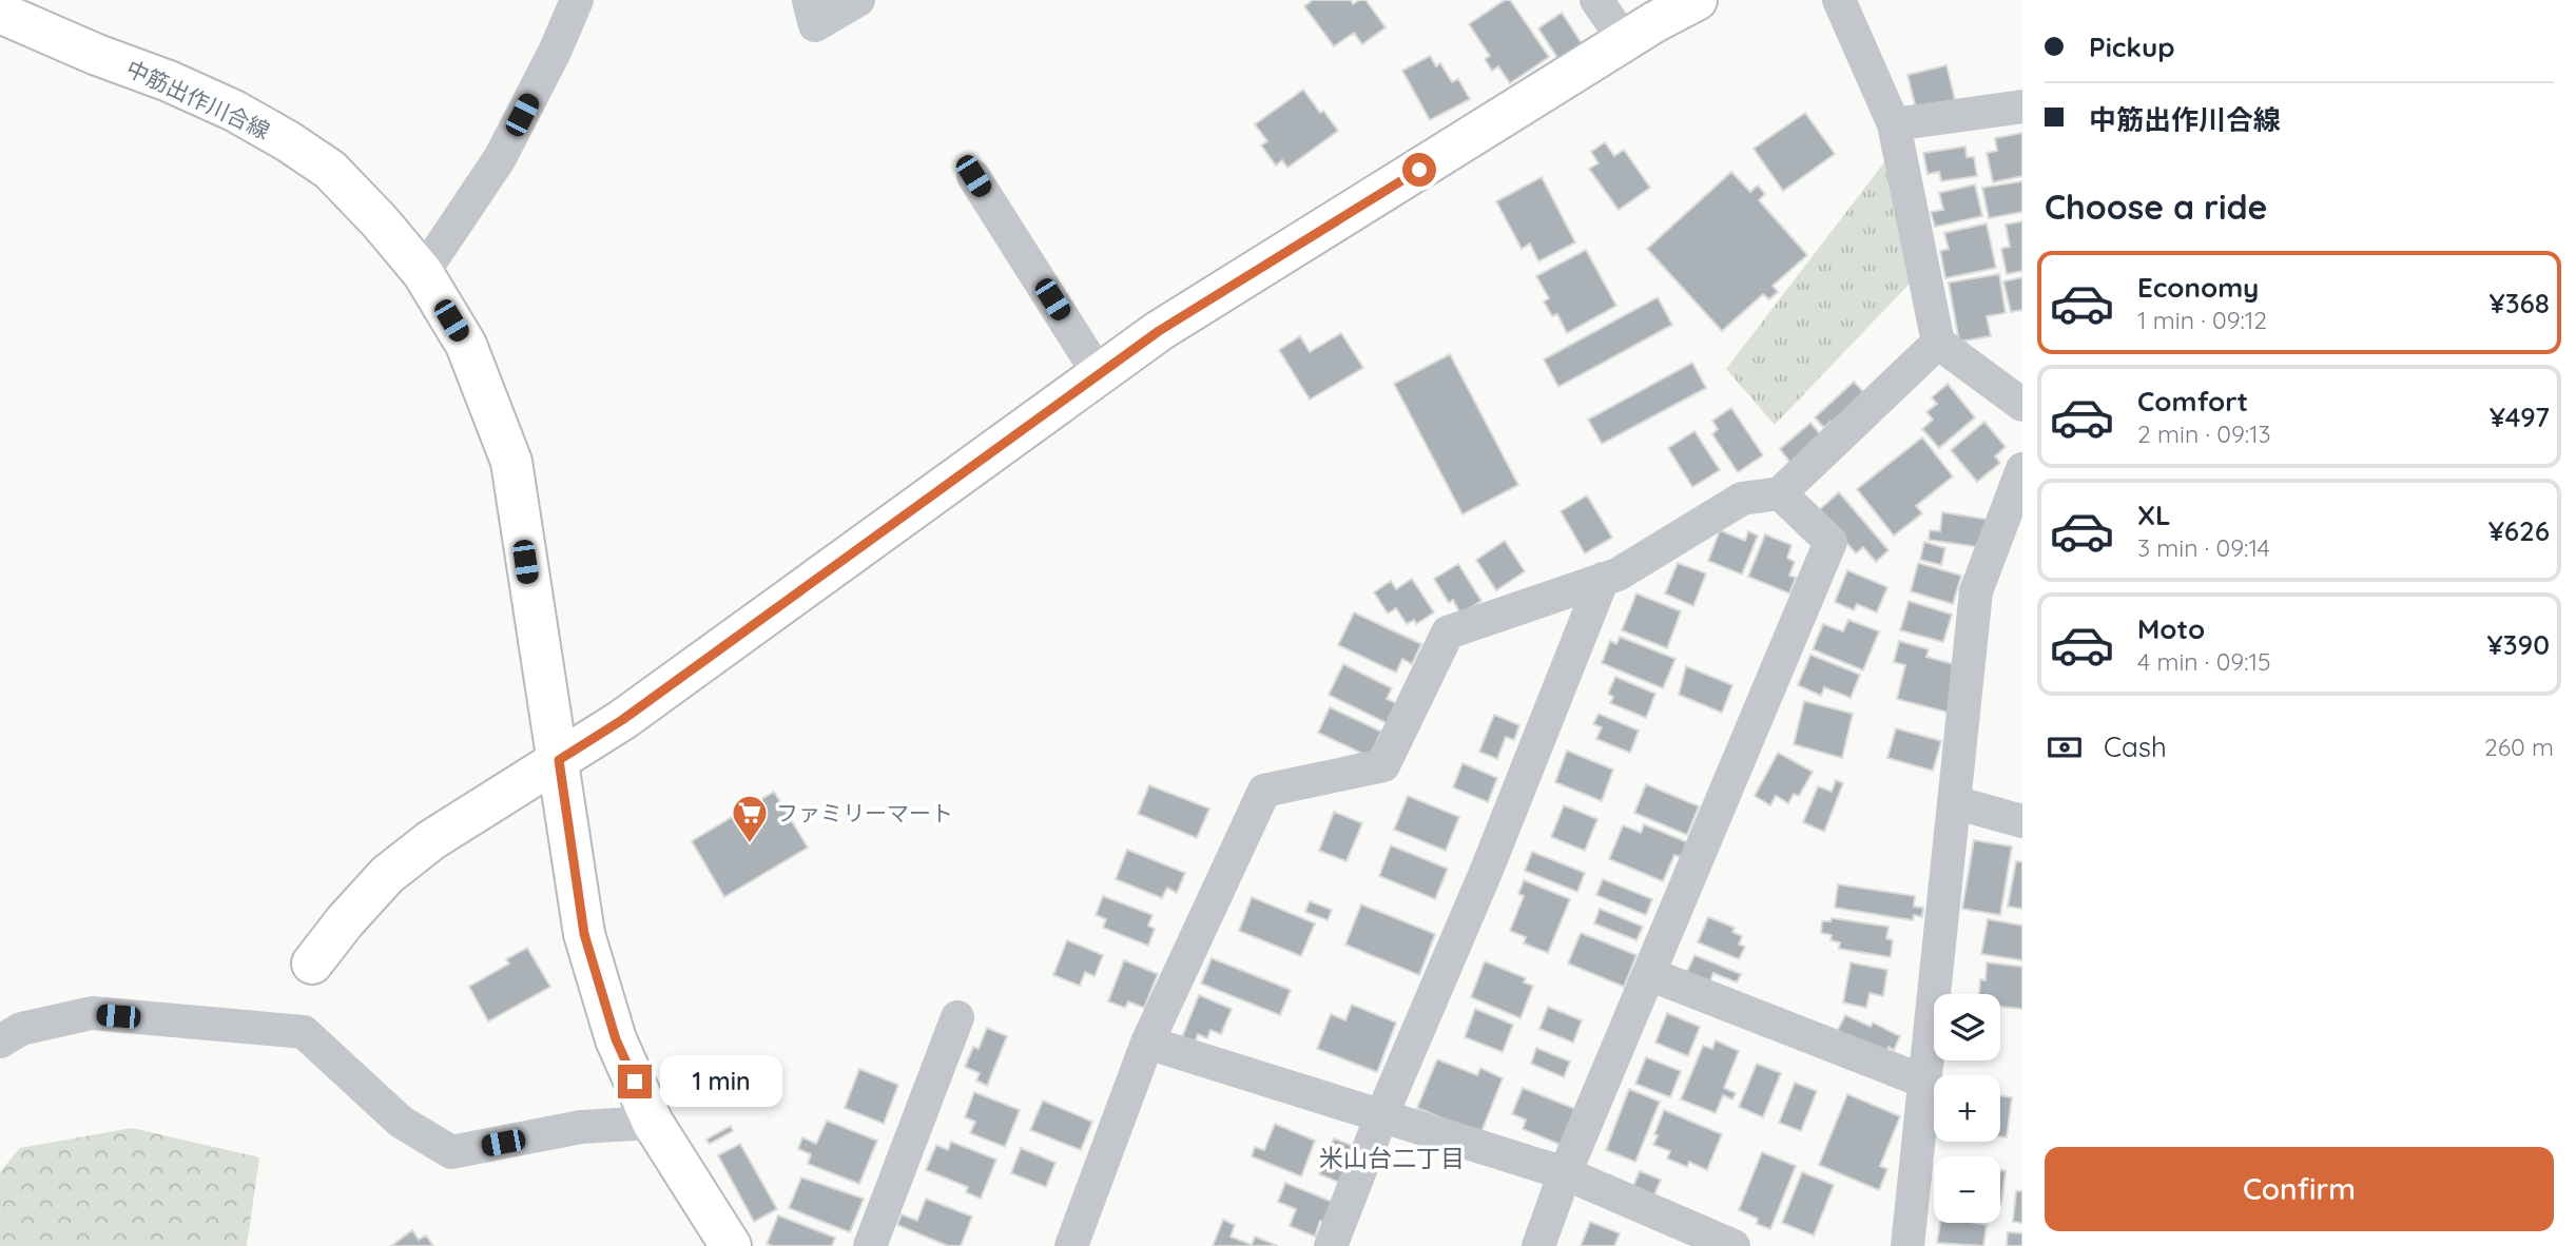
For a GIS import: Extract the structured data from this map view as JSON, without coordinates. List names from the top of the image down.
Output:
{
  "streets": {
    "street": ["中筋出作川合線"]
  },
  "districts": ["米山台二丁目"],
  "places": {
    "supermarket": ["ファミリーマート"]
  },
  "page": {
    "banner": ["Pickup", "中筋出作川合線"],
    "heading": "Choose a ride",
    "list": [
      {
        "name": "Economy",
        "note": "1 min · 09:12",
        "value": "¥368"
      },
      {
        "name": "Comfort",
        "note": "2 min · 09:13",
        "value": "¥497"
      },
      {
        "name": "XL",
        "note": "3 min · 09:14",
        "value": "¥626"
      },
      {
        "name": "Moto",
        "note": "4 min · 09:15",
        "value": "¥390"
      }
    ],
    "pay": ["Cash", "260 m"],
    "map_buttons": ["+", "−"],
    "bubble": "1 min",
    "buttons": "Confirm"
  }
}
